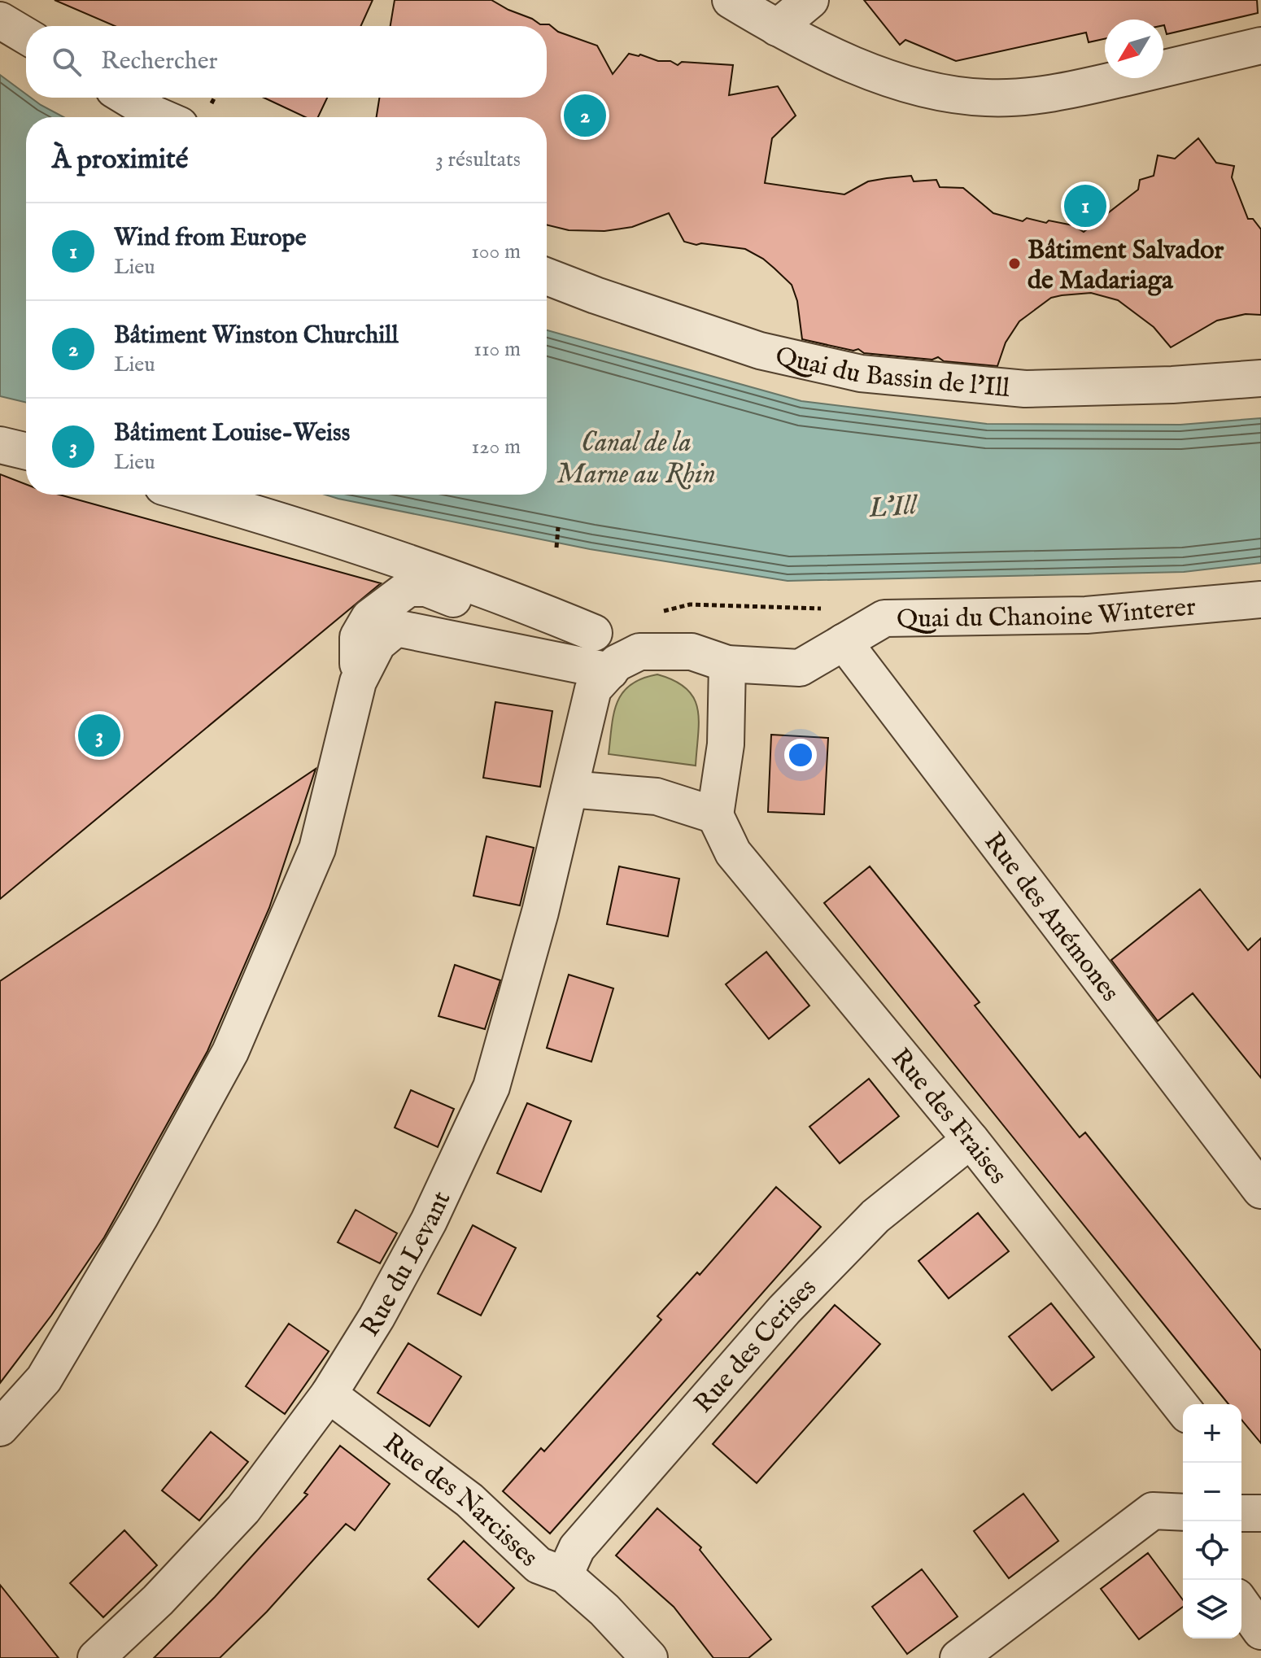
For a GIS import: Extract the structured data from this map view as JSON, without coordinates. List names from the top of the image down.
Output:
{
  "streets": {
    "street": [
      "Quai du Bassin de l'Ill",
      "Quai du Chanoine Winterer",
      "Rue des Anémones",
      "Rue des Fraises",
      "Rue du Levant",
      "Rue des Cerises",
      "Rue des Narcisses"
    ]
  },
  "crossings": [
    ["Quai du Chanoine Winterer", "Rue des Anémones"],
    ["Quai du Chanoine Winterer", "Rue du Levant"],
    ["Rue des Fraises", "Rue des Cerises"],
    ["Rue du Levant", "Rue des Narcisses"],
    ["Rue des Cerises", "Rue des Narcisses"]
  ],
  "water": ["Canal de la Marne au Rhin", "L'Ill"],
  "places": ["Bâtiment Salvador de Madariaga"],
  "north": "bottom left",
  "page": {
    "search": "Rechercher",
    "pins": ["2", "1", "3"],
    "heading": ["À proximité", "3 résultats"],
    "list": [
      {
        "mark": "1",
        "name": "Wind from Europe",
        "note": "Lieu",
        "value": "100 m"
      },
      {
        "mark": "2",
        "name": "Bâtiment Winston Churchill",
        "note": "Lieu",
        "value": "110 m"
      },
      {
        "mark": "3",
        "name": "Bâtiment Louise-Weiss",
        "note": "Lieu",
        "value": "120 m"
      }
    ],
    "map_buttons": ["+", "−"]
  }
}
